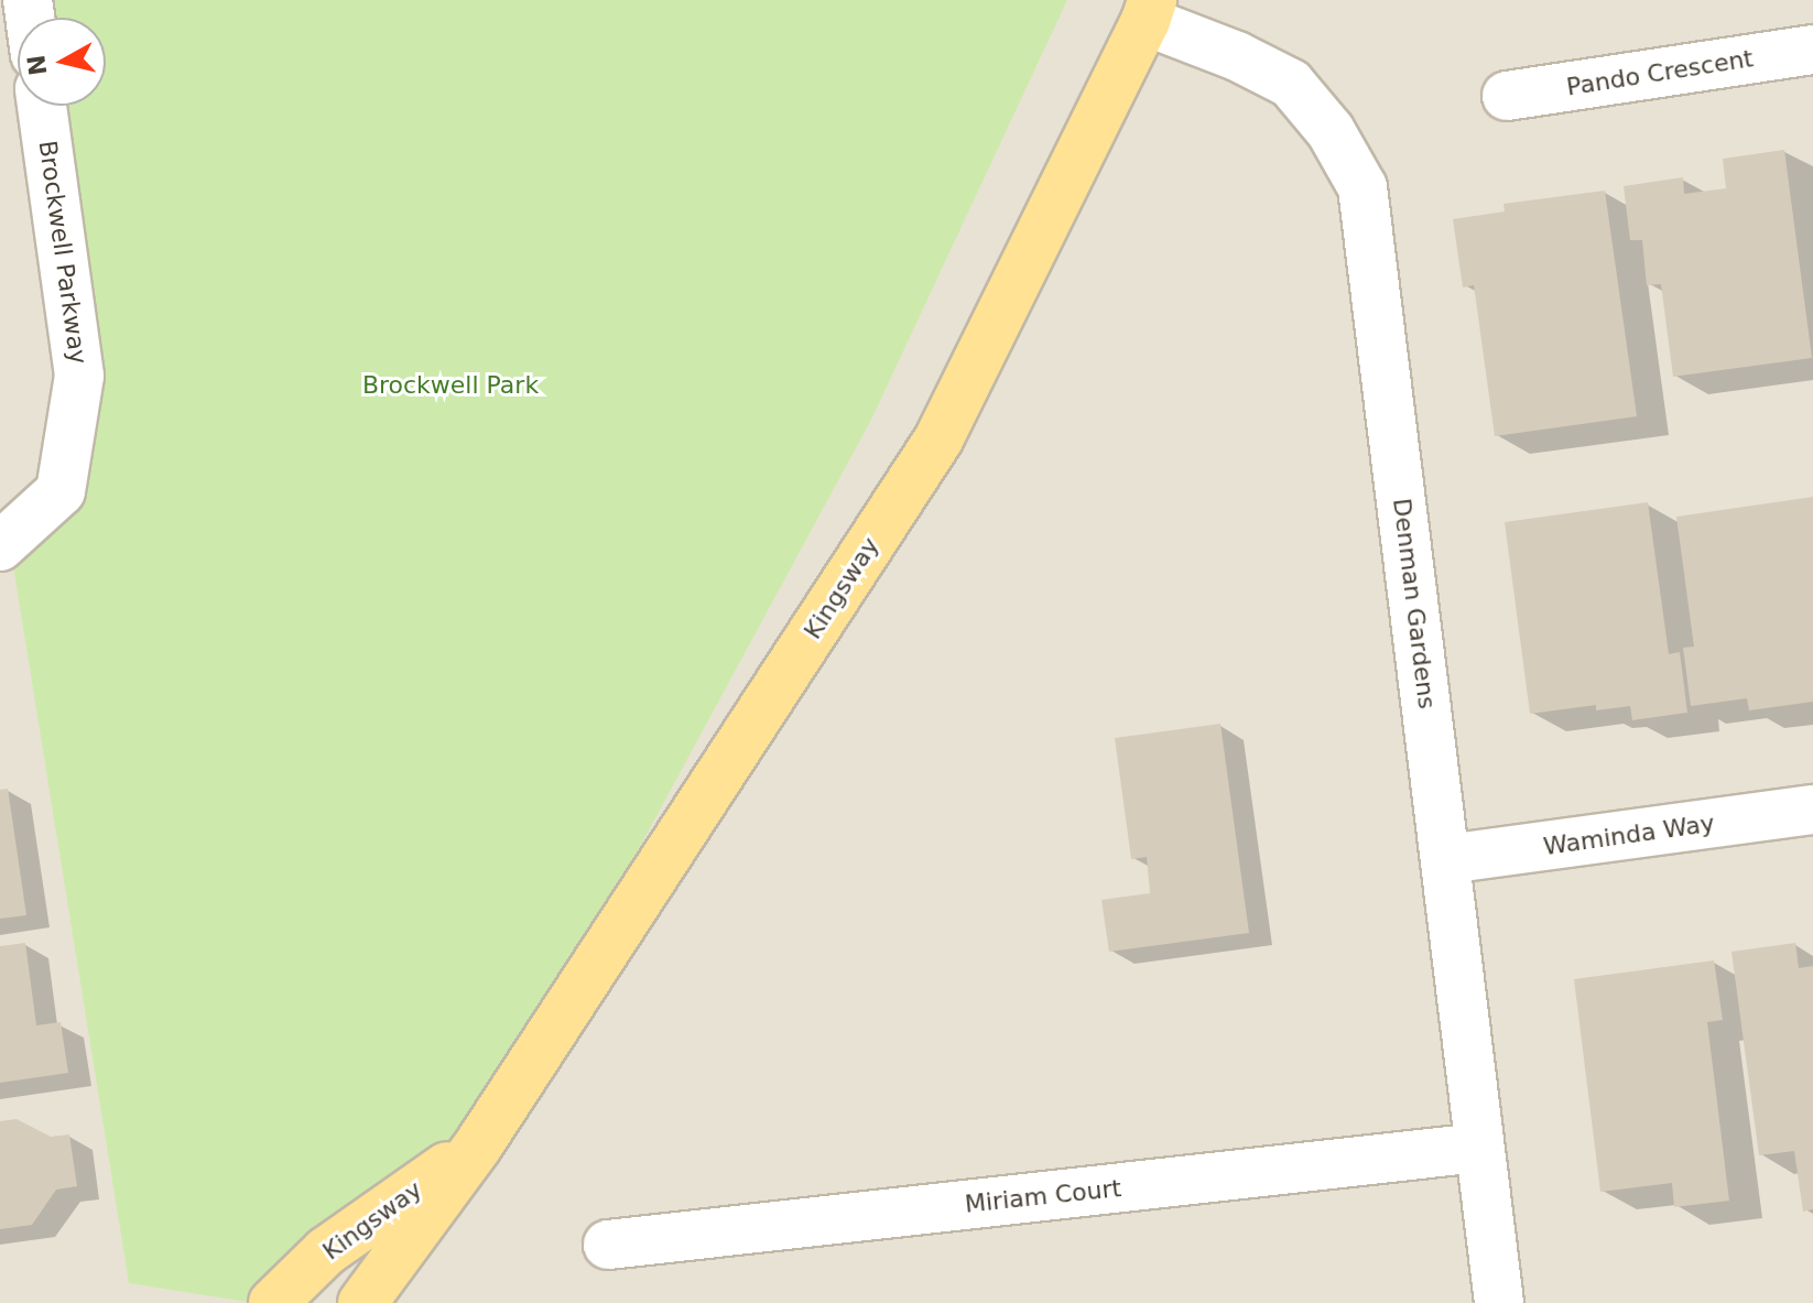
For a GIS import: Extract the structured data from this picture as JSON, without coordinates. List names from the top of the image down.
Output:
{
  "streets": {
    "main road": ["Kingsway"],
    "street": [
      "Pando Crescent",
      "Brockwell Parkway",
      "Denman Gardens",
      "Waminda Way",
      "Miriam Court"
    ]
  },
  "crossings": [
    ["Kingsway", "Denman Gardens"],
    ["Denman Gardens", "Waminda Way"],
    ["Denman Gardens", "Miriam Court"]
  ],
  "parks": ["Brockwell Park"],
  "north": "left"
}
